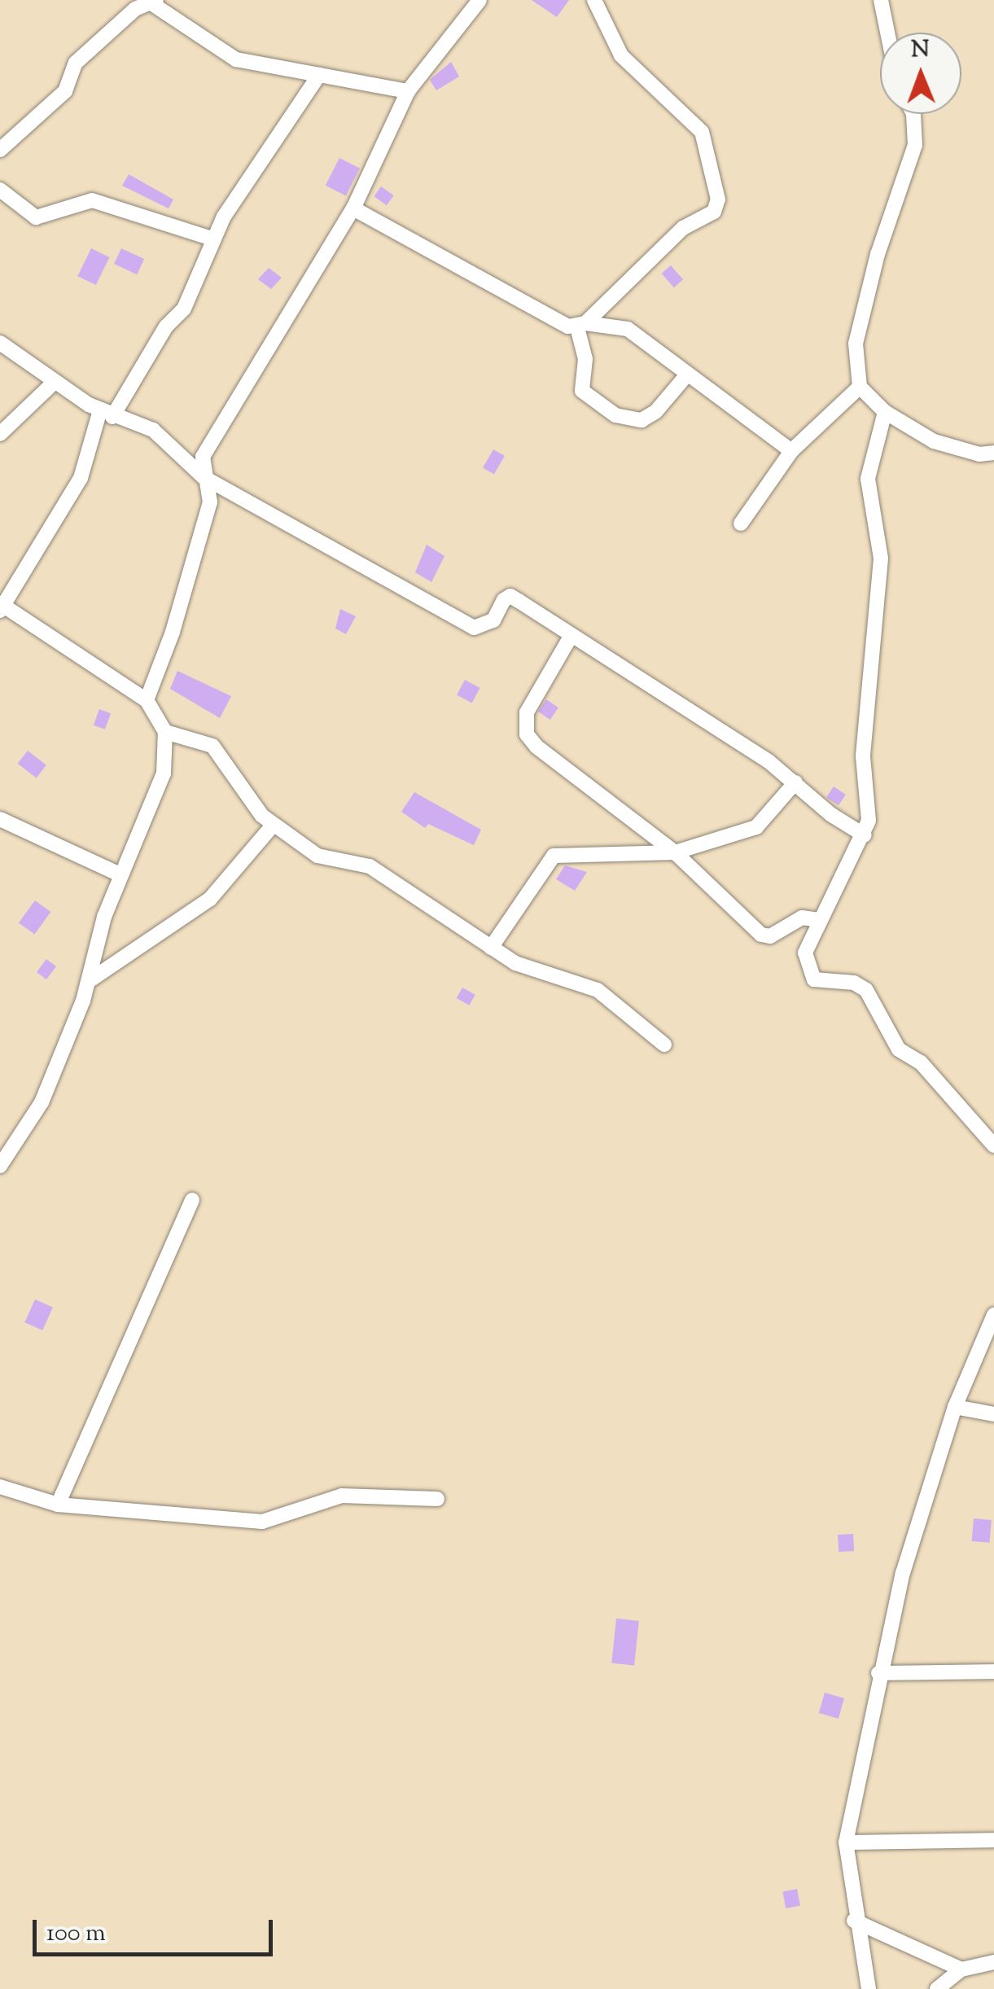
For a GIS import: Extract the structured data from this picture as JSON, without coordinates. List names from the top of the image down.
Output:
{
  "scale_bar": "100 m",
  "north": "top"
}
